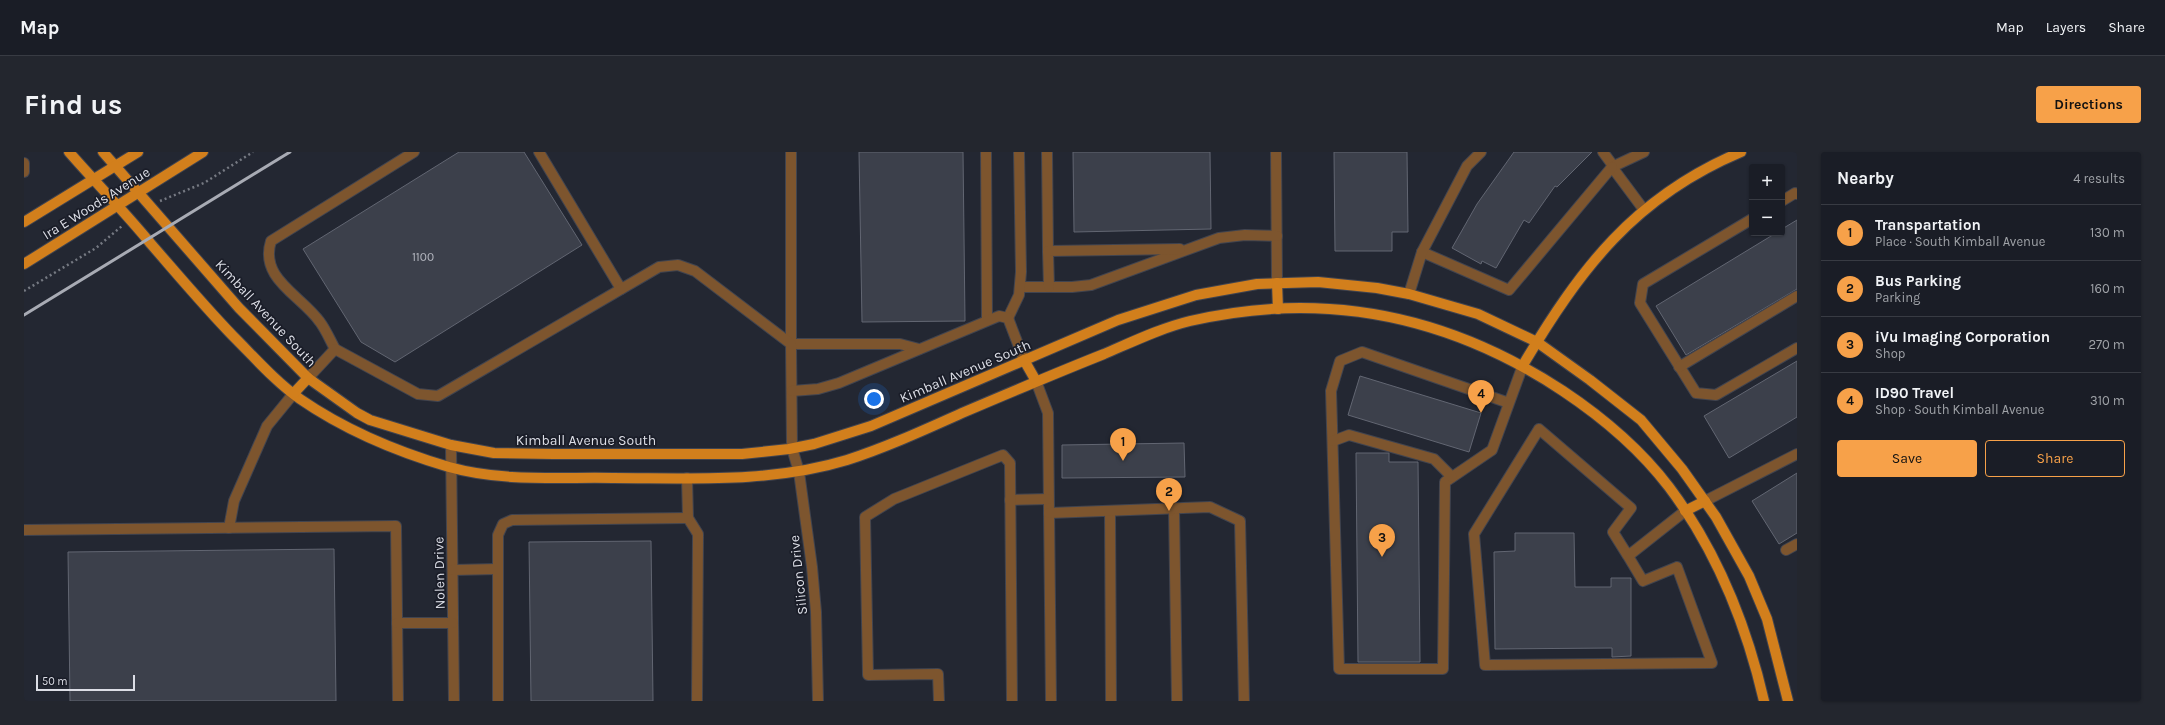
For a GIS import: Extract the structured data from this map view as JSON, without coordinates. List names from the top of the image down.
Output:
{
  "streets": {
    "main road": ["Ira E Woods Avenue", "Kimball Avenue South"],
    "street": ["Nolen Drive", "Silicon Drive"]
  },
  "crossings": [
    ["Ira E Woods Avenue", "Kimball Avenue South"],
    ["Kimball Avenue South", "Nolen Drive"],
    ["Kimball Avenue South", "Silicon Drive"]
  ],
  "house_numbers": ["1100"],
  "scale_bar": "50 m",
  "page": {
    "header": "Map",
    "nav": ["Map", "Layers", "Share"],
    "buttons": [
      "Directions",
      ["Save", "Share"]
    ],
    "title": "Find us",
    "heading": ["Nearby", "4 results"],
    "map_buttons": ["+", "−"],
    "list": [
      {
        "mark": "1",
        "name": "Transpartation",
        "note": "Place · South Kimball Avenue",
        "value": "130 m"
      },
      {
        "mark": "2",
        "name": "Bus Parking",
        "note": "Parking",
        "value": "160 m"
      },
      {
        "mark": "3",
        "name": "iVu Imaging Corporation",
        "note": "Shop",
        "value": "270 m"
      },
      {
        "mark": "4",
        "name": "ID90 Travel",
        "note": "Shop · South Kimball Avenue",
        "value": "310 m"
      }
    ],
    "pins": [
      "4",
      "1",
      "2",
      "3"
    ],
    "scale": "50 m"
  }
}
